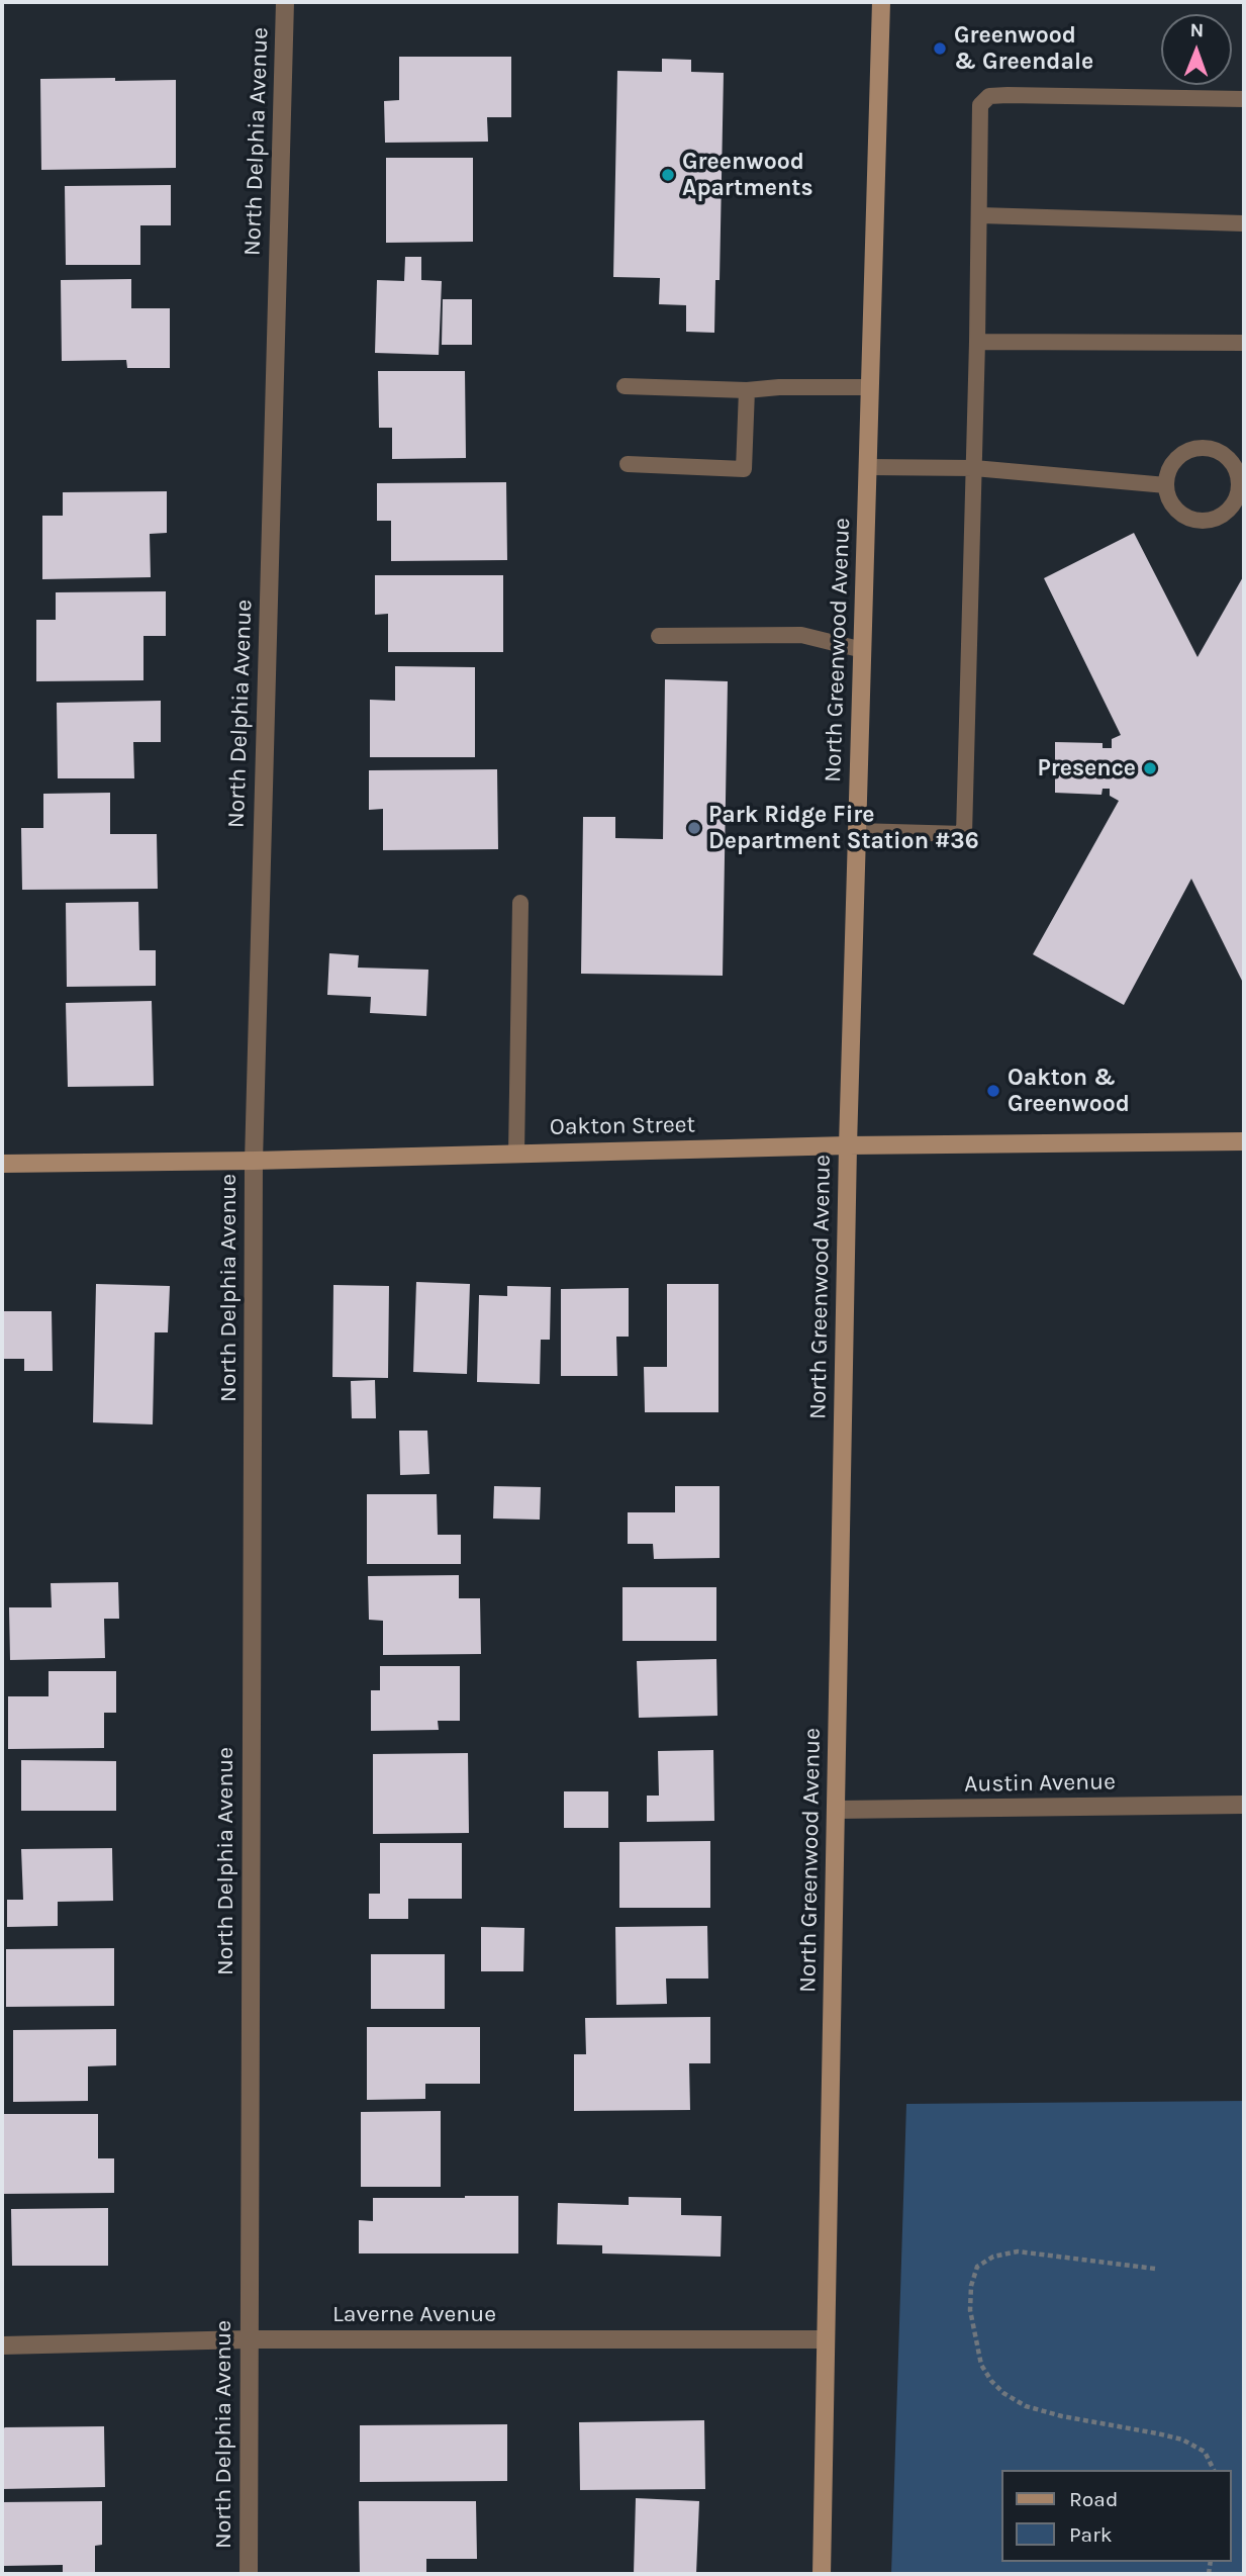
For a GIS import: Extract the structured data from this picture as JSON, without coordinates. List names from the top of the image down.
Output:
{
  "streets": {
    "main road": ["North Greenwood Avenue", "Oakton Street"],
    "street": ["North Delphia Avenue", "Austin Avenue", "Laverne Avenue"]
  },
  "crossings": [
    ["North Delphia Avenue", "Oakton Street"],
    ["North Delphia Avenue", "Laverne Avenue"],
    ["North Greenwood Avenue", "Oakton Street"],
    ["North Greenwood Avenue", "Austin Avenue"],
    ["North Greenwood Avenue", "Laverne Avenue"]
  ],
  "places": [
    "Greenwood & Greendale",
    "Greenwood Apartments",
    "Presence",
    "Park Ridge Fire Department Station #36",
    "Oakton & Greenwood"
  ],
  "legend": ["Road", "Park"],
  "north": "top"
}
